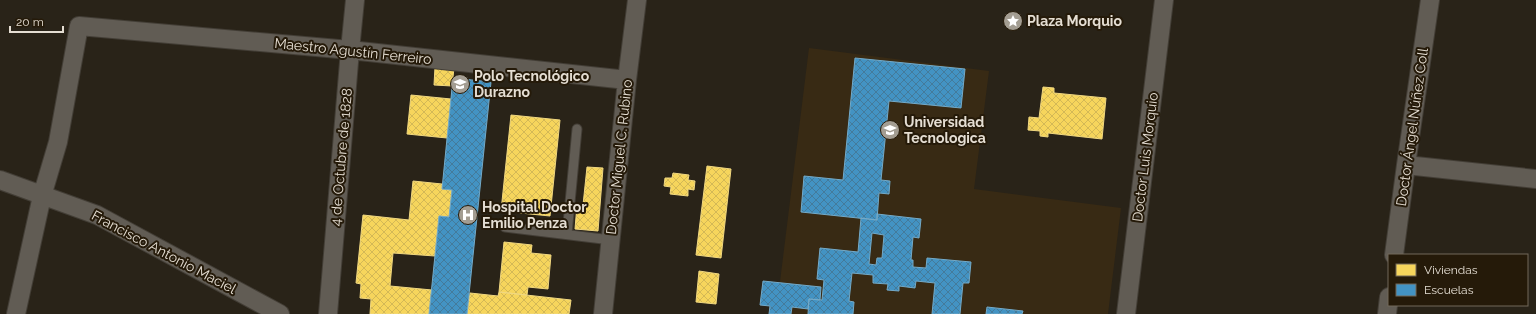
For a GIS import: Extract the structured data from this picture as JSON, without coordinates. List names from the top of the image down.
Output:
{
  "streets": {
    "street": [
      "Maestro Agustín Ferreiro",
      "Doctor Ángel Núñez Coll",
      "4 de Octubre de 1828",
      "Doctor Miguel C. Rubino",
      "Doctor Luis Morquio",
      "Francisco Antonio Maciel"
    ]
  },
  "crossings": [
    ["Maestro Agustín Ferreiro", "4 de Octubre de 1828"],
    ["Maestro Agustín Ferreiro", "Doctor Miguel C. Rubino"],
    ["Maestro Agustín Ferreiro", "Francisco Antonio Maciel"]
  ],
  "places": {
    "place": ["Plaza Morquio"],
    "school or university": ["Polo Tecnológico Durazno", "Universidad Tecnologica"],
    "hospital": ["Hospital Doctor Emilio Penza"]
  },
  "legend": ["Viviendas", "Escuelas"],
  "scale_bar": "20 m"
}
